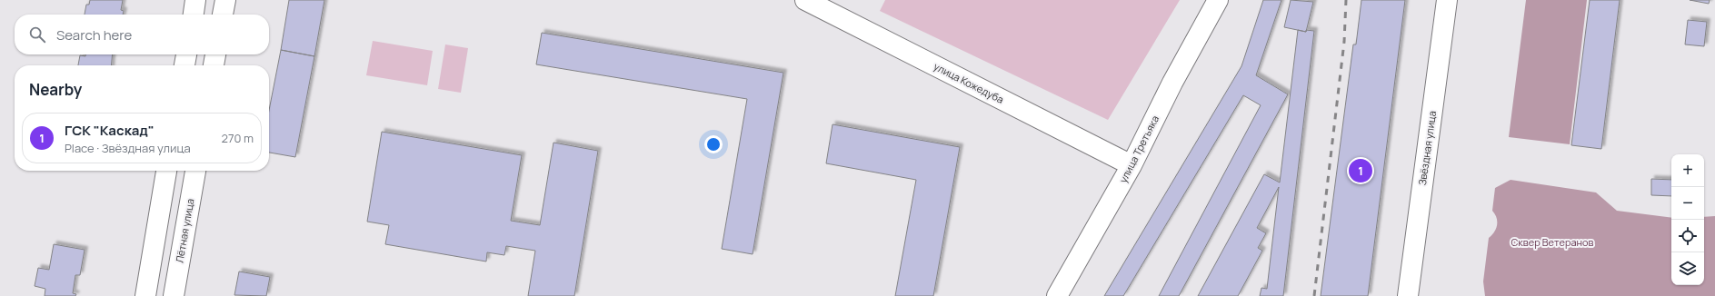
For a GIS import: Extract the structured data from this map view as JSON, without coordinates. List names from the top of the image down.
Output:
{
  "streets": {
    "street": [
      "улица Кожедуба",
      "Звёздная улица",
      "улица Третьяка",
      "Лётная улица"
    ]
  },
  "crossings": [
    ["улица Кожедуба", "улица Третьяка"]
  ],
  "parks": ["Сквер Ветеранов"],
  "page": {
    "search": "Search here",
    "heading": "Nearby",
    "list": [
      {
        "mark": "1",
        "name": "ГСК \"Каскад\"",
        "note": "Place · Звёздная улица",
        "value": "270 m"
      }
    ],
    "map_buttons": ["+", "−"],
    "pins": "1"
  }
}
